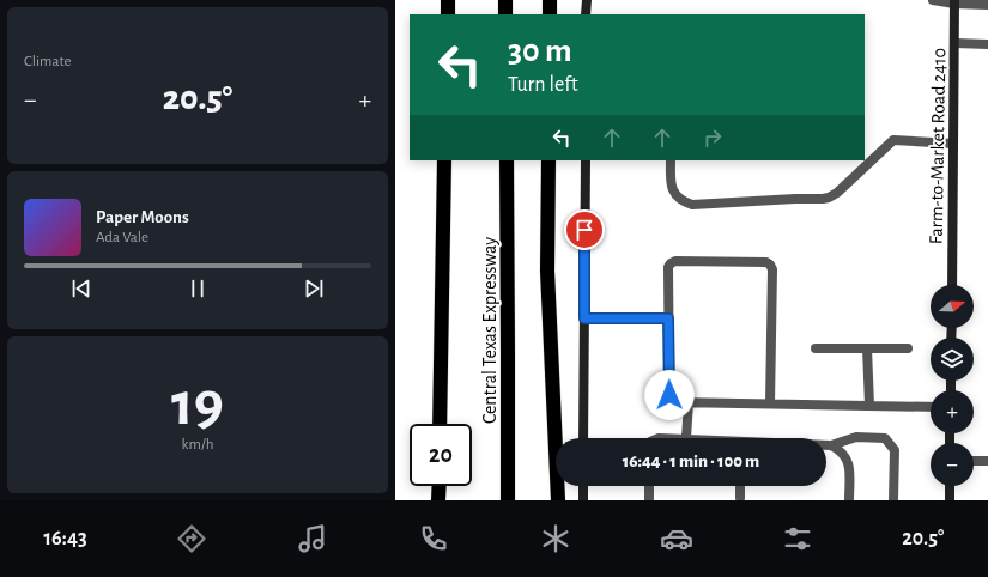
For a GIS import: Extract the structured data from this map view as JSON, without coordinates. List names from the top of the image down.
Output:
{
  "streets": {
    "highway": ["Central Texas Expressway"],
    "main road": ["Farm-to-Market Road 2410"]
  },
  "north": "right",
  "page": {
    "tile": [
      "Climate",
      ["19", "km/h"]
    ],
    "turn": ["30 m", "Turn left"],
    "heat": ["−", "20.5°", "+"],
    "song": ["Paper Moons", "Ada Vale"],
    "map_buttons": ["+", "−"],
    "limit": "20",
    "trip": "16:44 · 1 min · 100 m",
    "tabs": ["16:43", "20.5°"]
  }
}
